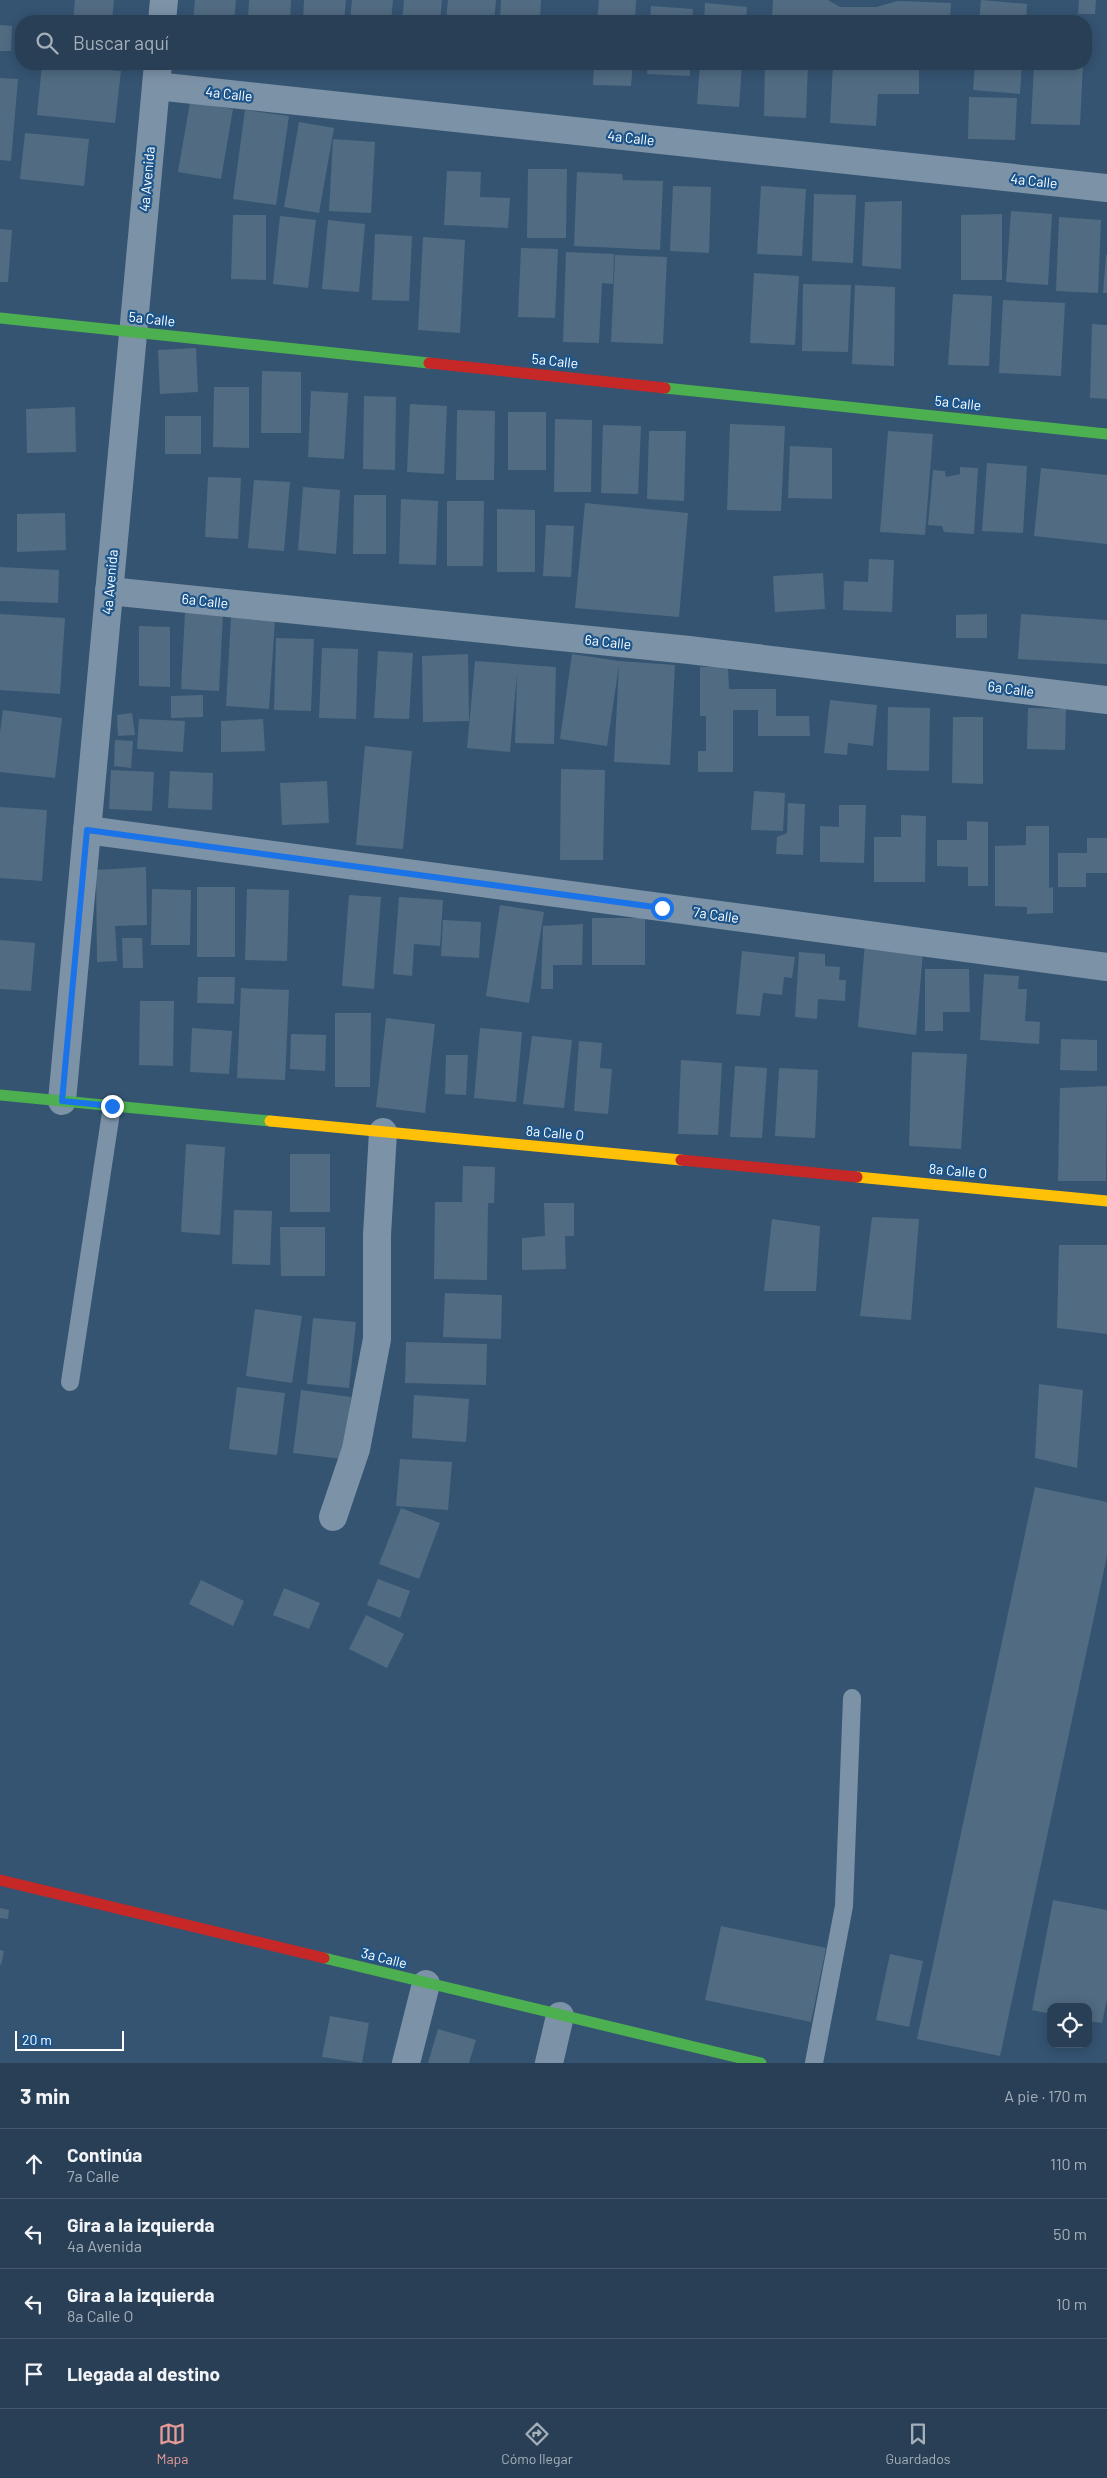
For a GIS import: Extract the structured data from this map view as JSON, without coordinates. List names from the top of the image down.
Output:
{
  "streets": {
    "street": [
      "4a Calle",
      "4a Avenida",
      "5a Calle",
      "6a Calle",
      "7a Calle",
      "8a Calle O",
      "3a Calle"
    ]
  },
  "crossings": [
    ["4a Calle", "4a Avenida"],
    ["4a Avenida", "5a Calle"],
    ["4a Avenida", "6a Calle"],
    ["4a Avenida", "7a Calle"],
    ["4a Avenida", "8a Calle O"]
  ],
  "scale_bar": "20 m",
  "page": {
    "search": "Buscar aquí",
    "scale": "20 m",
    "heading": ["3 min", "A pie · 170 m"],
    "list": [
      ["Continúa", "7a Calle", "110 m"],
      ["Gira a la izquierda", "4a Avenida", "50 m"],
      ["Gira a la izquierda", "8a Calle O", "10 m"],
      "Llegada al destino"
    ],
    "nav": ["Mapa", "Cómo llegar", "Guardados"]
  }
}
